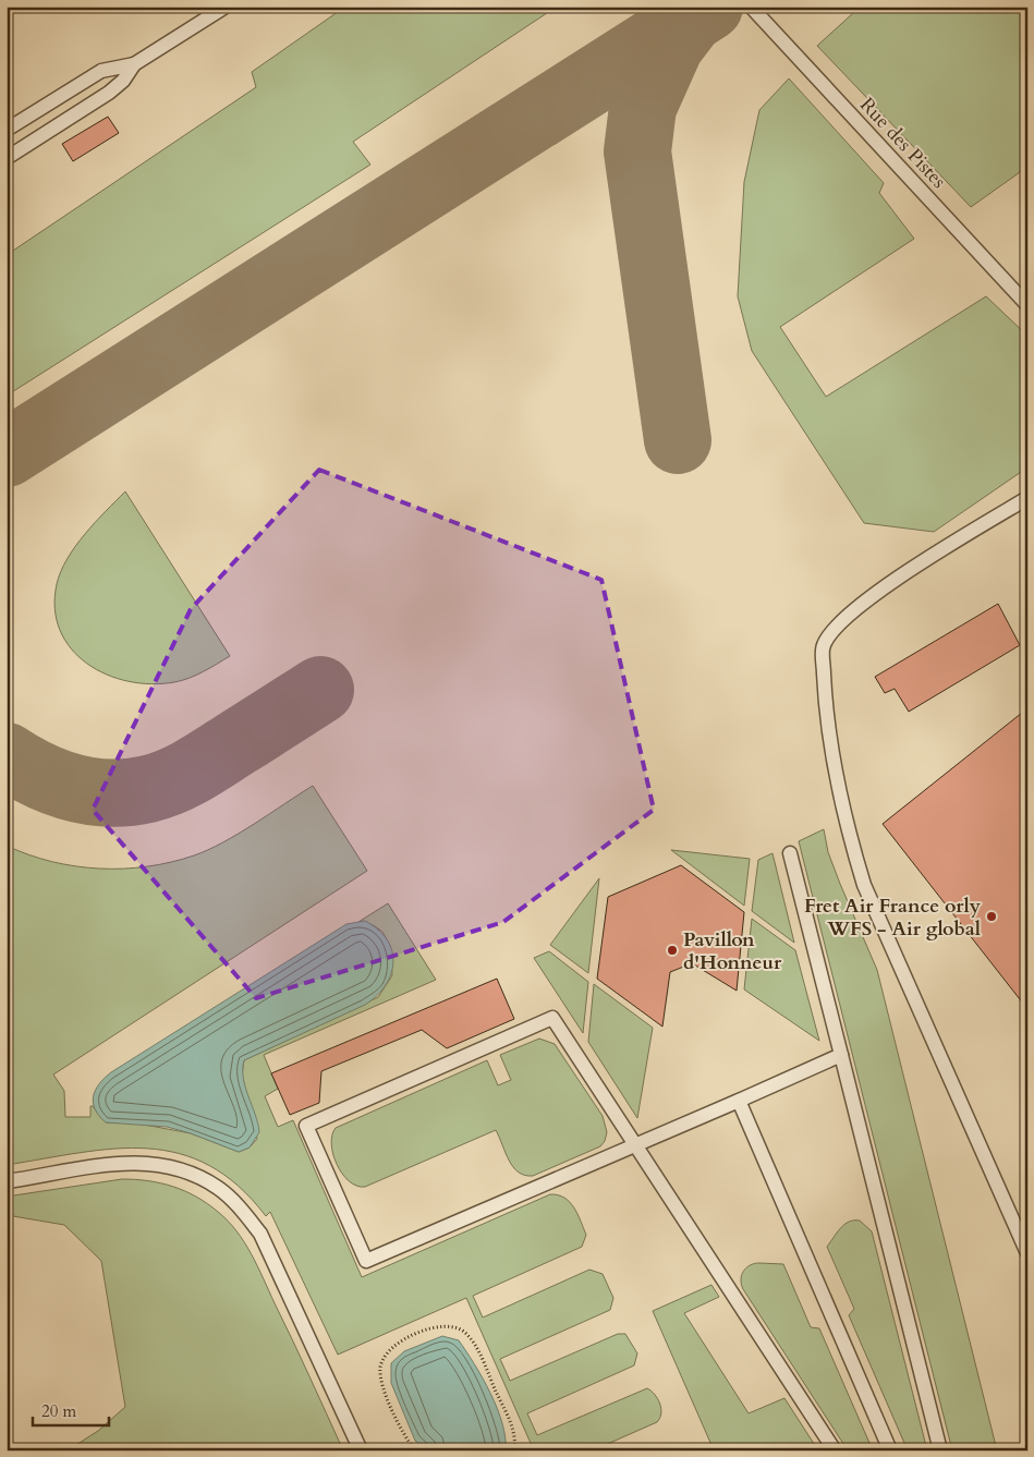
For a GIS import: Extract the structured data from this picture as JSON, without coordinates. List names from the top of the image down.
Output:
{
  "streets": {
    "lane": ["Rue des Pistes"]
  },
  "places": ["Fret Air France orly WFS - Air global", "Pavillon d'Honneur"],
  "scale_bar": "20 m"
}
